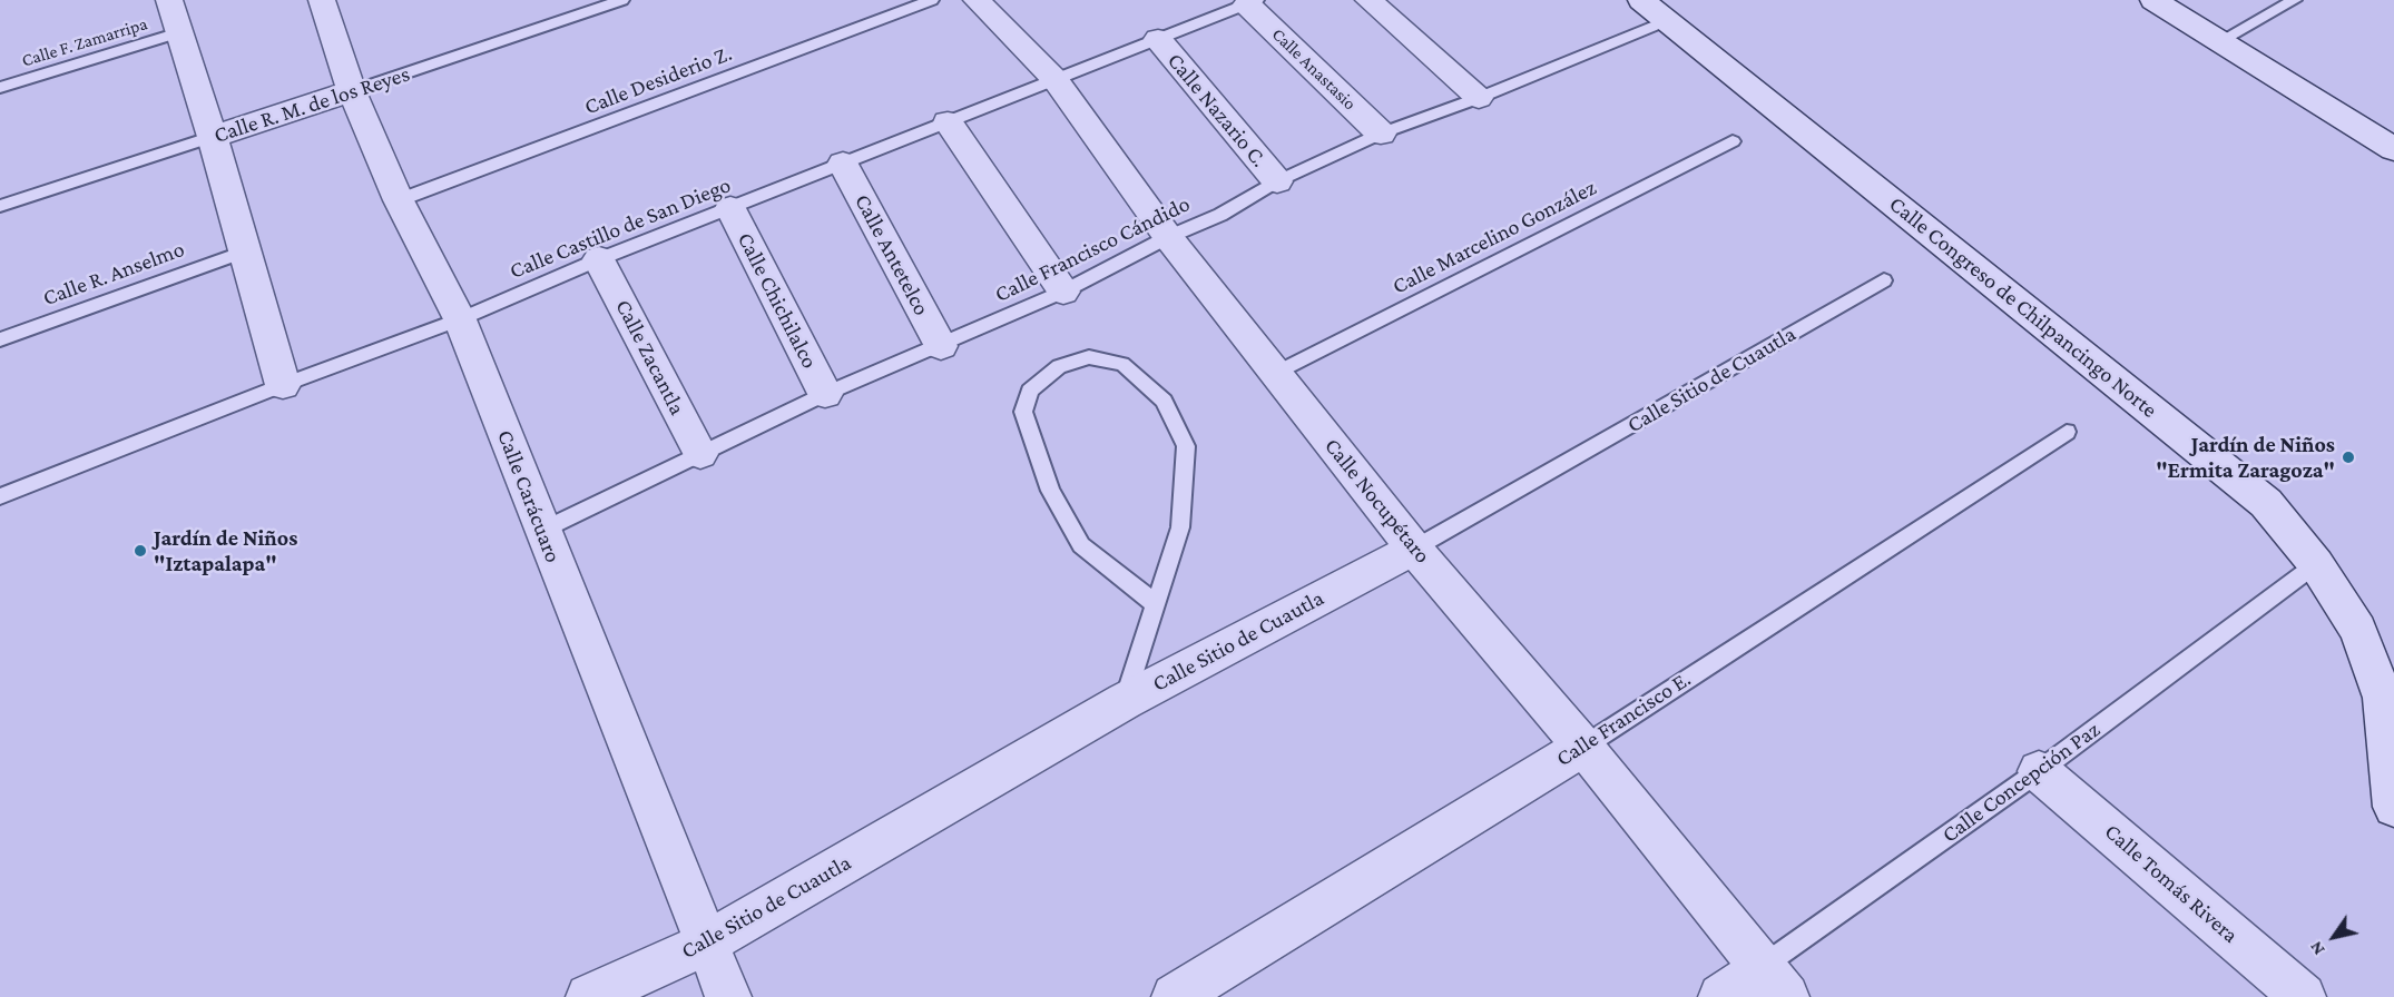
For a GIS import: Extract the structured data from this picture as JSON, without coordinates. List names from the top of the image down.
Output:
{
  "streets": {
    "street": [
      "Calle Anastasio",
      "Calle R. M. de los Reyes",
      "Calle Nazario C.",
      "Calle Antetelco",
      "Calle Chichilalco",
      "Calle Congreso de Chilpancingo Norte",
      "Calle Zacantla",
      "Calle Sitio de Cuautla",
      "Calle Carácuaro",
      "Calle Nocupétaro",
      "Calle Francisco E.",
      "Calle Concepción Paz",
      "Calle Tomás Rivera"
    ],
    "lane": [
      "Calle F. Zamarripa",
      "Calle Desiderio Z.",
      "Calle Castillo de San Diego",
      "Calle Marcelino González",
      "Calle Francisco Cándido",
      "Calle R. Anselmo"
    ]
  },
  "crossings": [
    ["Calle Anastasio", "Calle Castillo de San Diego"],
    ["Calle Anastasio", "Calle Francisco Cándido"],
    ["Calle Desiderio Z.", "Calle Carácuaro"],
    ["Calle R. M. de los Reyes", "Calle Carácuaro"],
    ["Calle Nazario C.", "Calle Castillo de San Diego"],
    ["Calle Nazario C.", "Calle Francisco Cándido"],
    ["Calle Castillo de San Diego", "Calle Antetelco"],
    ["Calle Castillo de San Diego", "Calle Chichilalco"],
    ["Calle Castillo de San Diego", "Calle Zacantla"],
    ["Calle Castillo de San Diego", "Calle Carácuaro"],
    ["Calle Castillo de San Diego", "Calle Nocupétaro"],
    ["Calle Marcelino González", "Calle Nocupétaro"],
    ["Calle Francisco Cándido", "Calle Antetelco"],
    ["Calle Francisco Cándido", "Calle Chichilalco"],
    ["Calle Francisco Cándido", "Calle Congreso de Chilpancingo Norte"],
    ["Calle Francisco Cándido", "Calle Zacantla"],
    ["Calle Francisco Cándido", "Calle Carácuaro"],
    ["Calle Francisco Cándido", "Calle Nocupétaro"],
    ["Calle Congreso de Chilpancingo Norte", "Calle Concepción Paz"],
    ["Calle Sitio de Cuautla", "Calle Carácuaro"],
    ["Calle Sitio de Cuautla", "Calle Nocupétaro"],
    ["Calle Nocupétaro", "Calle Francisco E."],
    ["Calle Nocupétaro", "Calle Concepción Paz"],
    ["Calle Concepción Paz", "Calle Tomás Rivera"]
  ],
  "places": ["Jardín de Niños \"Ermita Zaragoza\"", "Jardín de Niños \"Iztapalapa\""],
  "north": "bottom left"
}
